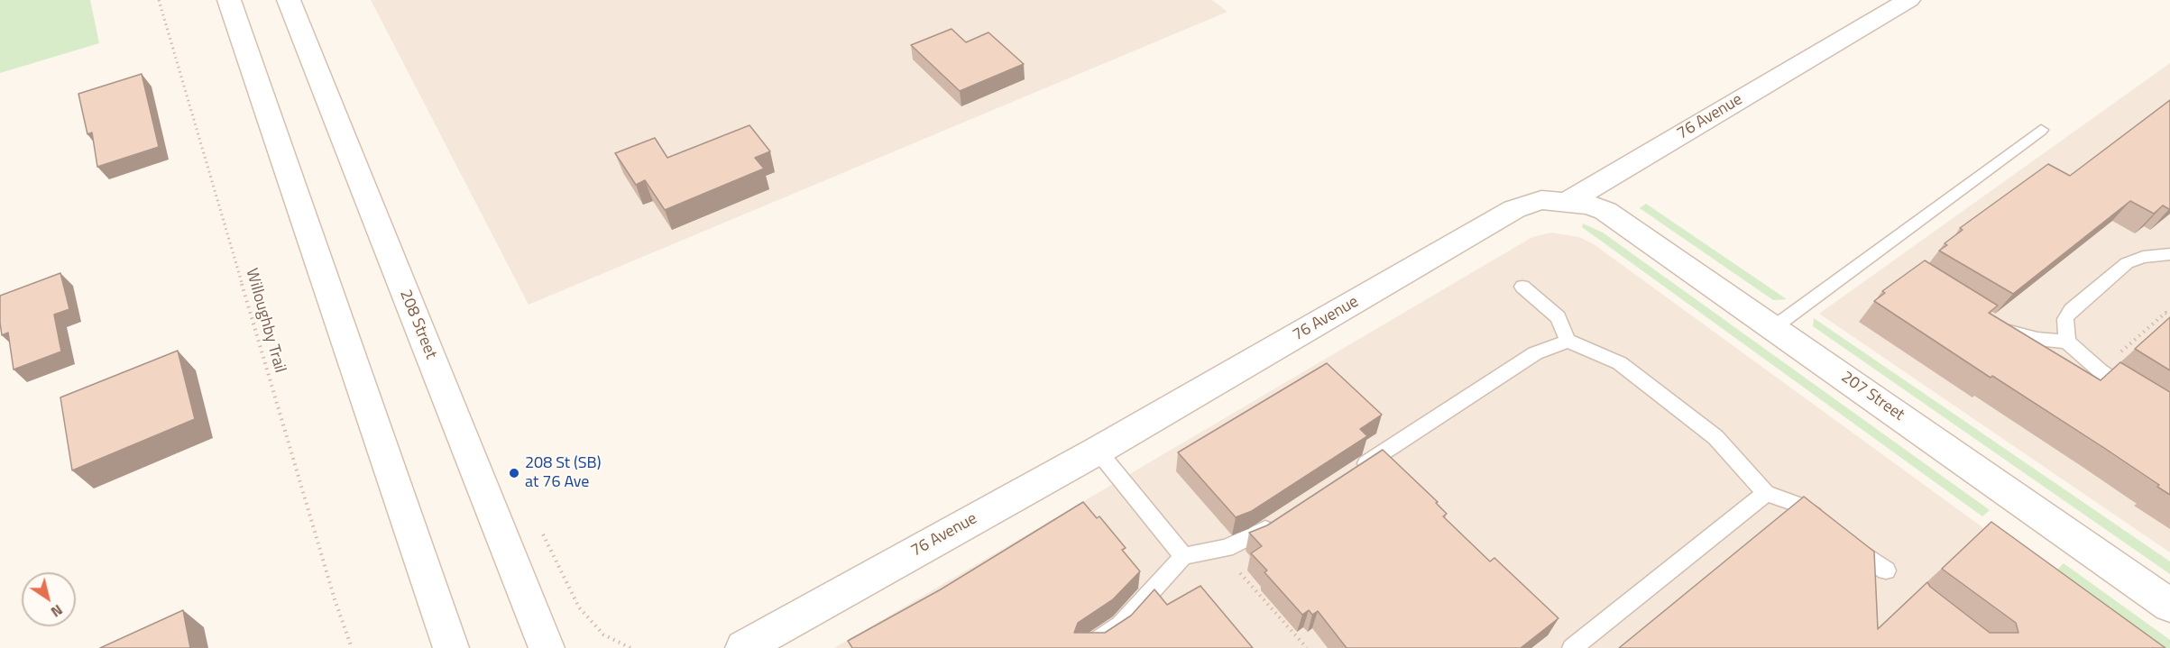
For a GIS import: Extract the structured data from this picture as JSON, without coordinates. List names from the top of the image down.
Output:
{
  "streets": {
    "street": ["76 Avenue", "208 Street", "207 Street"],
    "path": ["Willoughby Trail"]
  },
  "crossings": [
    ["76 Avenue", "207 Street"]
  ],
  "places": ["208 St (SB) at 76 Ave"],
  "north": "bottom right"
}
